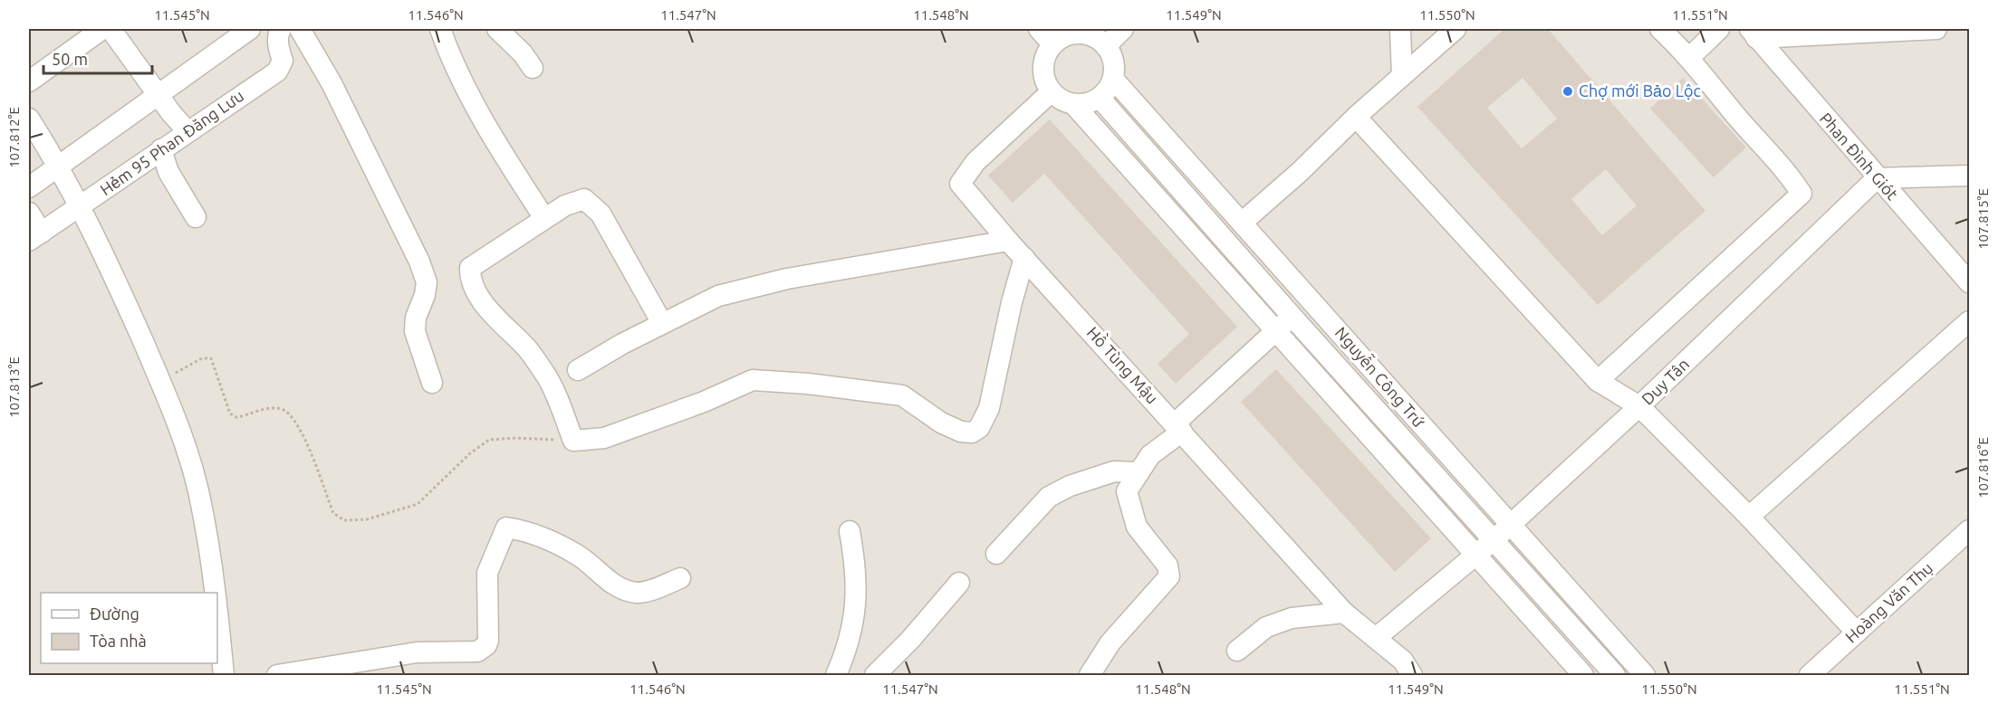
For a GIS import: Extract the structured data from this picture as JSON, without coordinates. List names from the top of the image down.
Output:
{
  "streets": {
    "street": [
      "Hẻm 95 Phan Đăng Lưu",
      "Phan Đình Giót",
      "Hồ Tùng Mậu",
      "Nguyễn Công Trứ",
      "Duy Tân",
      "Hoàng Văn Thụ"
    ]
  },
  "crossings": [
    ["Phan Đình Giót", "Duy Tân"],
    ["Hồ Tùng Mậu", "Nguyễn Công Trứ"],
    ["Hồ Tùng Mậu", "Duy Tân"],
    ["Nguyễn Công Trứ", "Duy Tân"]
  ],
  "places": ["Chợ mới Bảo Lộc"],
  "legend": ["Đường", "Tòa nhà"],
  "scale_bar": "50 m",
  "coordinates": [
    "11.545°N",
    "11.546°N",
    "11.547°N",
    "11.548°N",
    "11.549°N",
    "11.550°N",
    "11.551°N",
    "107.812°E",
    "107.815°E",
    "107.813°E",
    "107.816°E"
  ]
}
